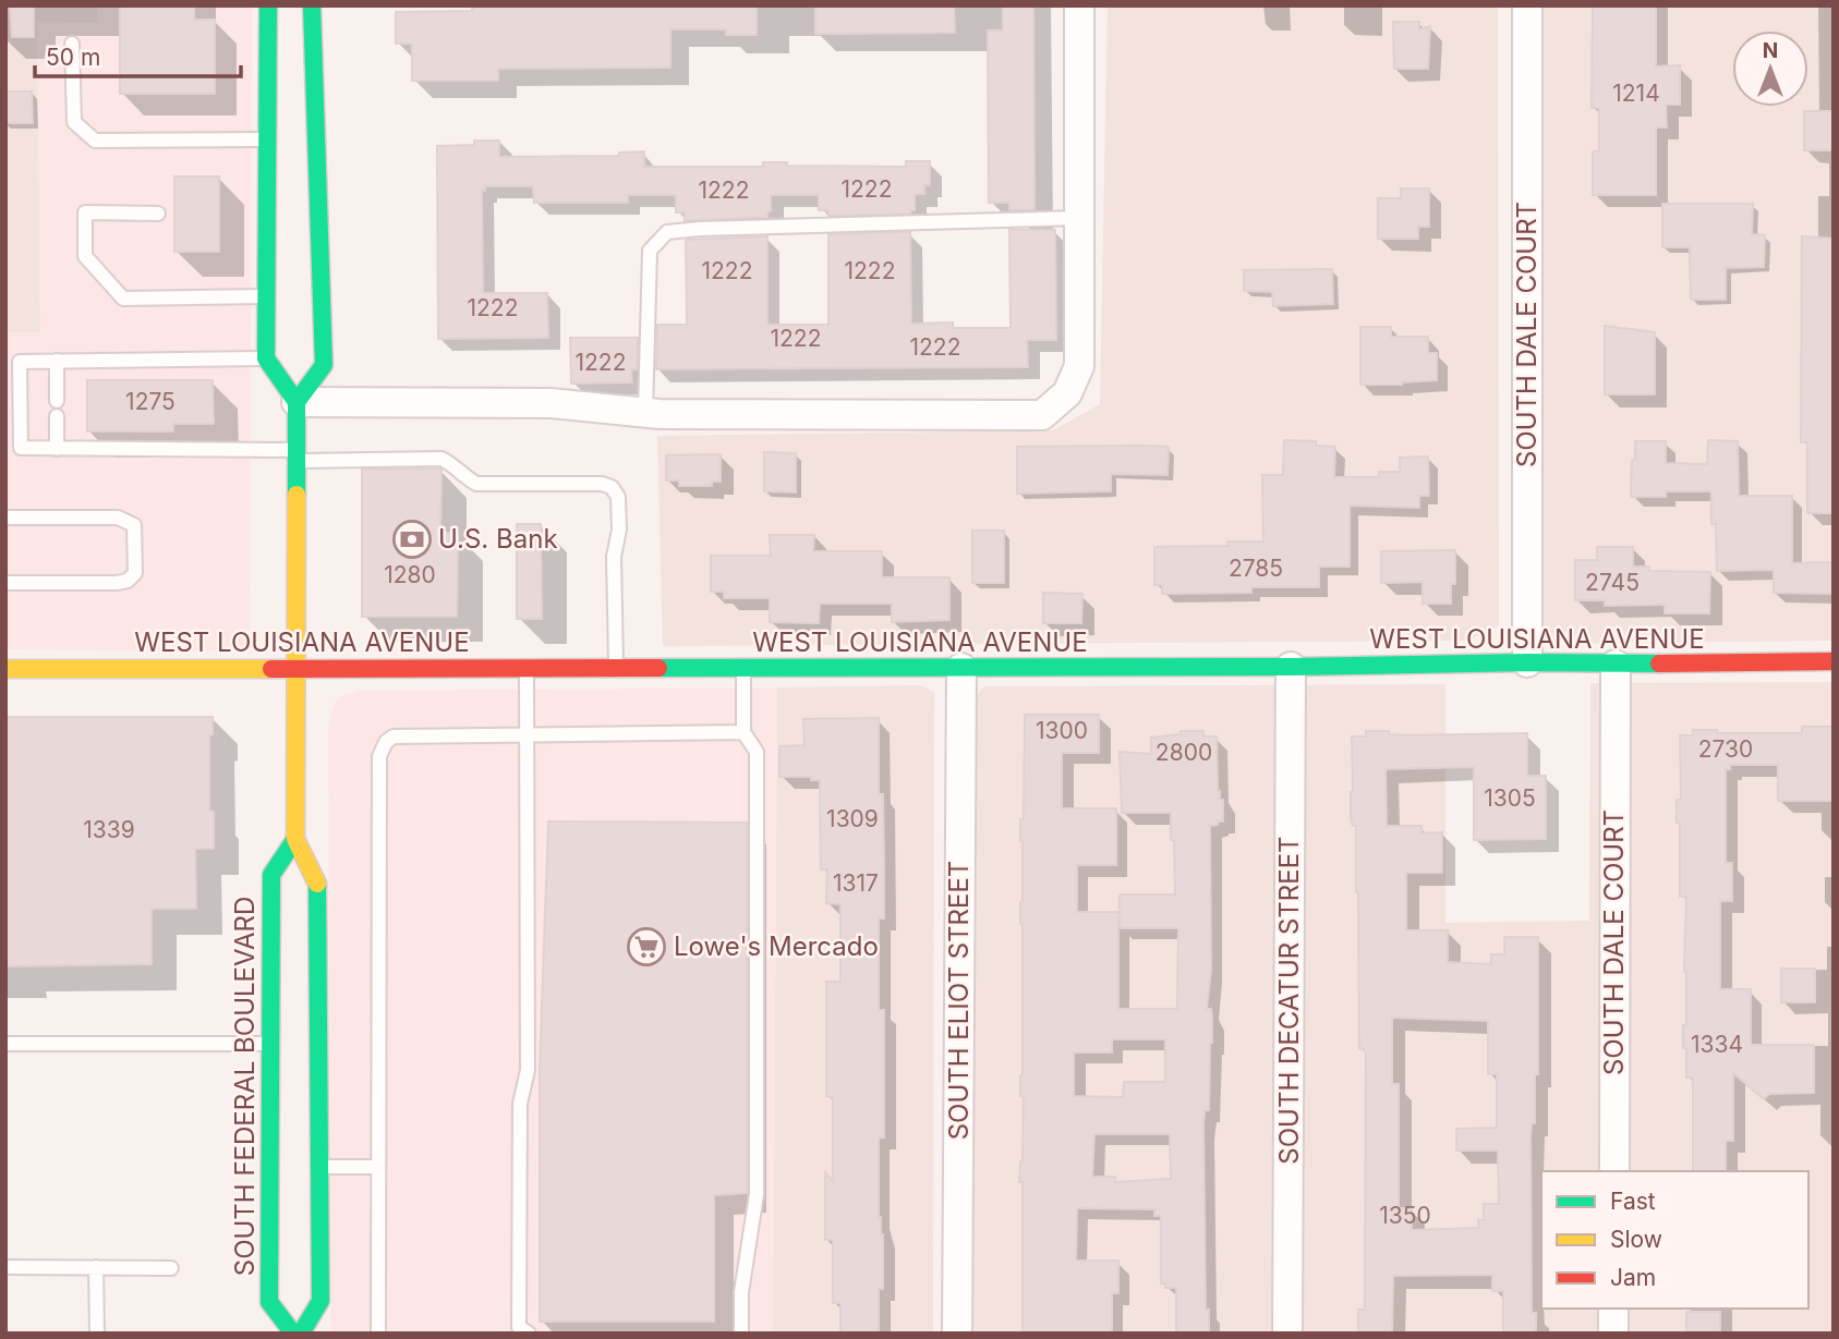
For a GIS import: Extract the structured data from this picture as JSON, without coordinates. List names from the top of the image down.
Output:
{
  "streets": {
    "main road": ["WEST LOUISIANA AVENUE", "SOUTH FEDERAL BOULEVARD"],
    "street": ["SOUTH DALE COURT", "SOUTH ELIOT STREET", "SOUTH DECATUR STREET"]
  },
  "crossings": [
    ["SOUTH DALE COURT", "WEST LOUISIANA AVENUE"],
    ["WEST LOUISIANA AVENUE", "SOUTH ELIOT STREET"],
    ["WEST LOUISIANA AVENUE", "SOUTH DECATUR STREET"]
  ],
  "places": {
    "bank": ["U.S. Bank"],
    "supermarket": ["Lowe's Mercado"]
  },
  "house_numbers": [
    "1214",
    "1222",
    "1222",
    "1222",
    "1222",
    "1222",
    "1222",
    "1222",
    "1222",
    "1275",
    "2785",
    "1280",
    "2745",
    "1300",
    "2730",
    "2800",
    "1305",
    "1309",
    "1339",
    "1317",
    "1334",
    "1350"
  ],
  "legend": ["Fast", "Slow", "Jam"],
  "scale_bar": "50 m",
  "north": "top"
}
